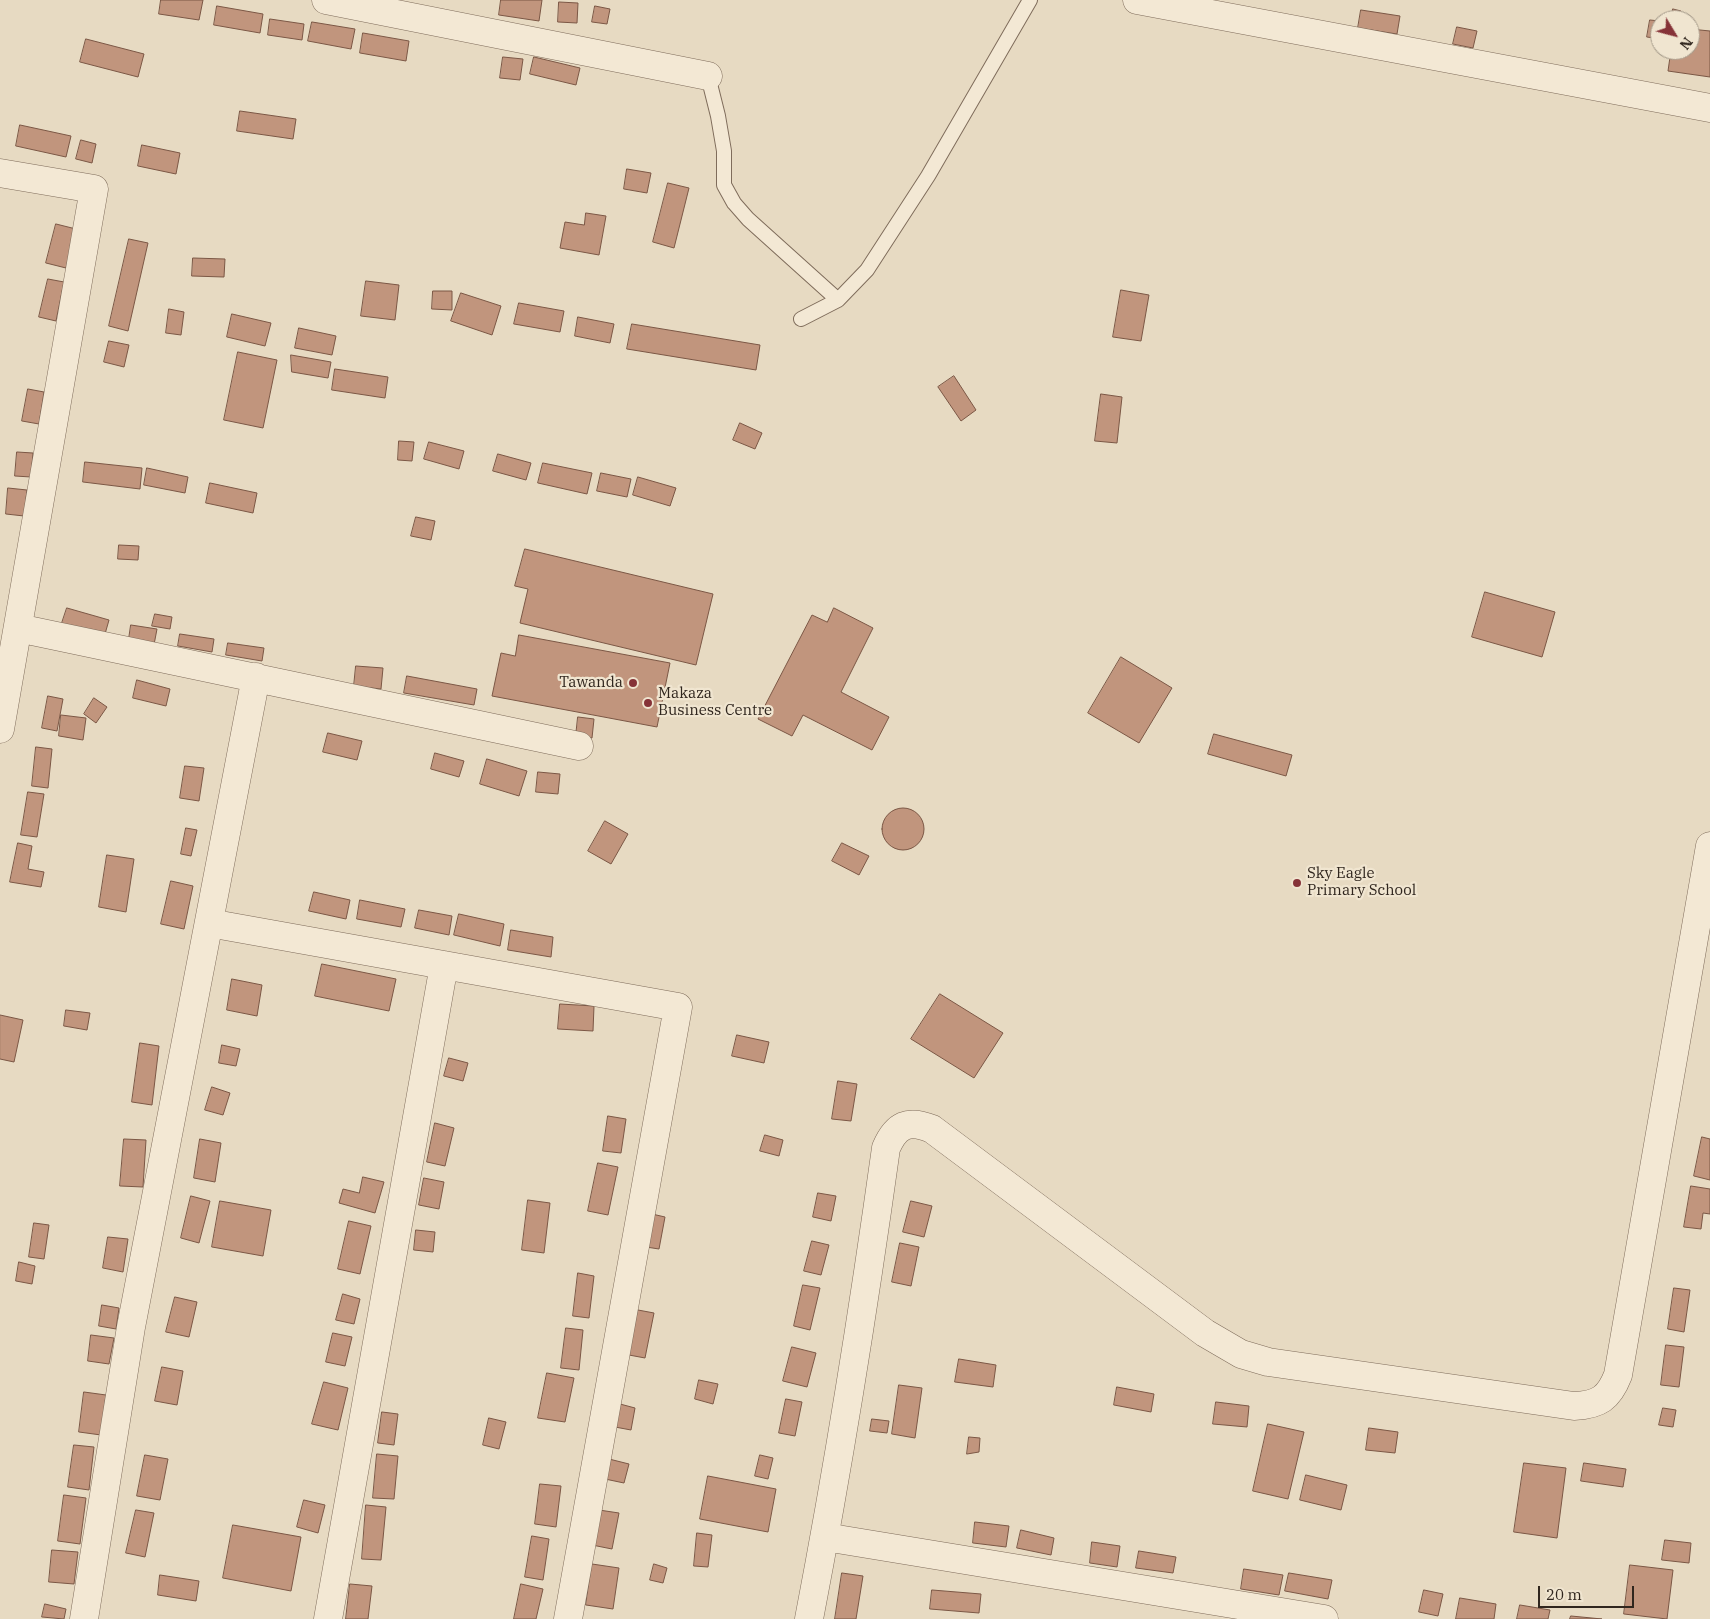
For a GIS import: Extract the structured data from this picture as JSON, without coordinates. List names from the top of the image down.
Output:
{
  "places": ["Tawanda", "Makaza Business Centre", "Sky Eagle Primary School"],
  "scale_bar": "20 m",
  "north": "bottom right"
}
